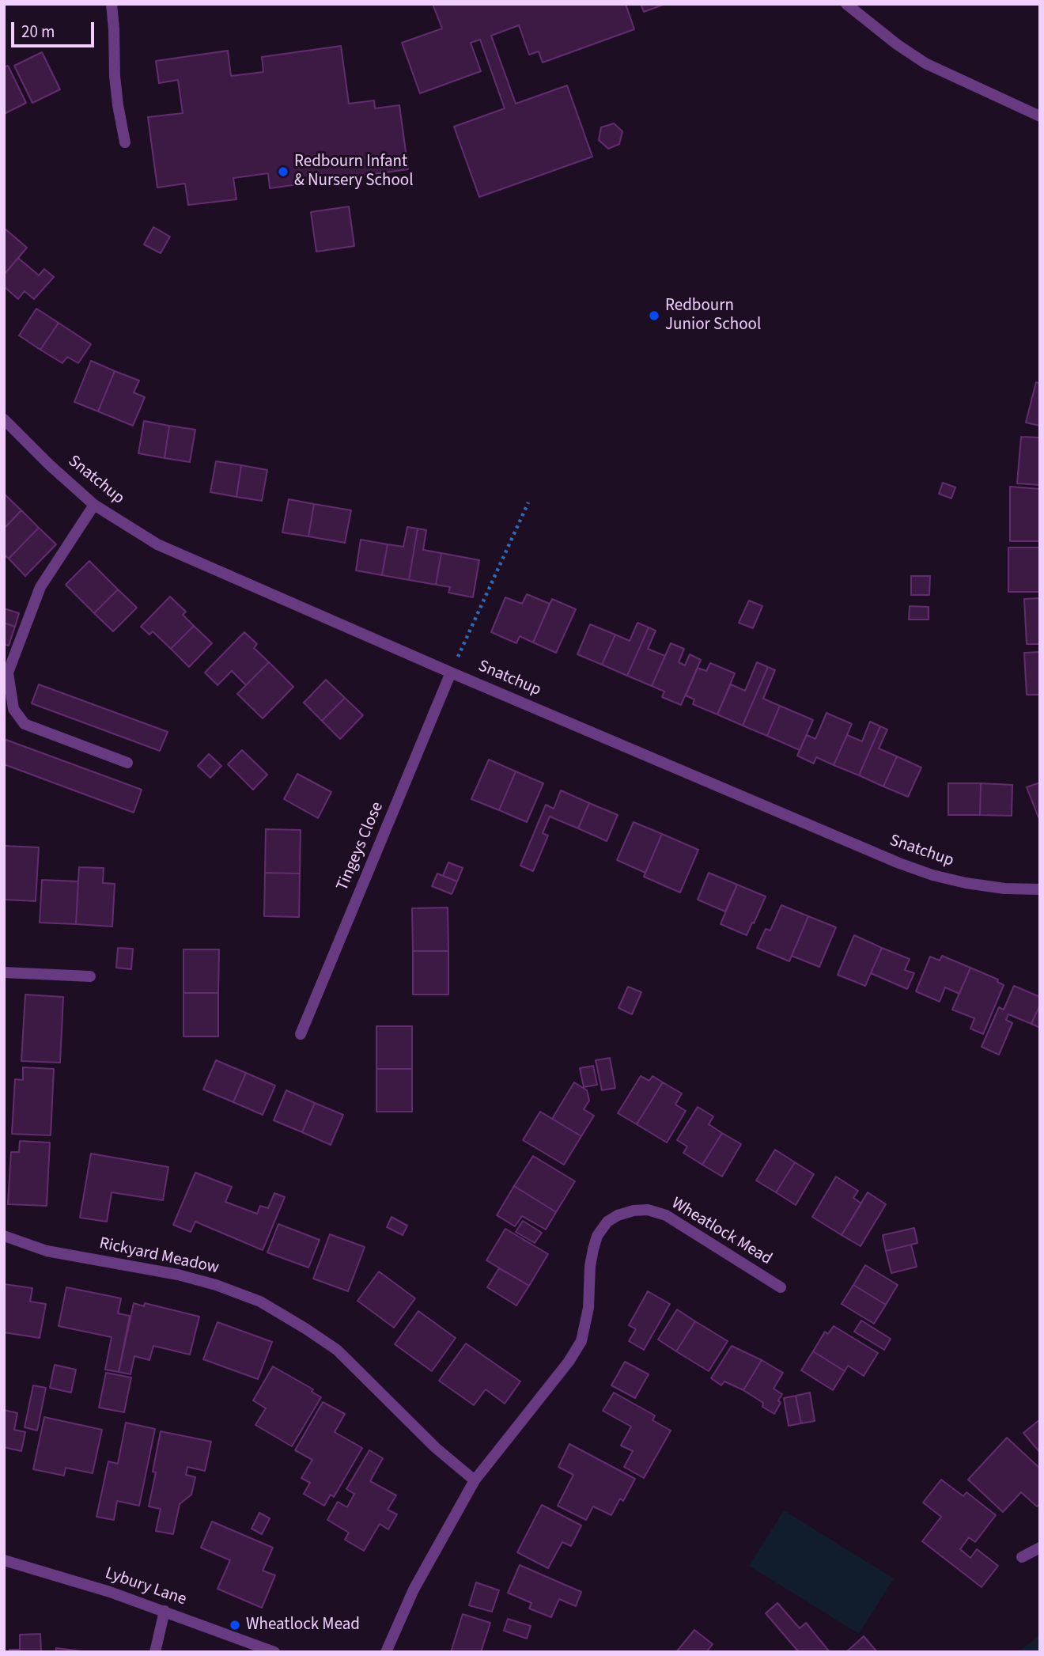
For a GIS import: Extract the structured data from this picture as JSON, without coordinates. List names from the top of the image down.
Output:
{
  "streets": {
    "street": [
      "Snatchup",
      "Tingeys Close",
      "Wheatlock Mead",
      "Rickyard Meadow",
      "Lybury Lane"
    ]
  },
  "crossings": [
    ["Snatchup", "Tingeys Close"],
    ["Wheatlock Mead", "Rickyard Meadow"]
  ],
  "places": ["Redbourn Infant & Nursery School", "Redbourn Junior School", "Wheatlock Mead"],
  "scale_bar": "20 m"
}
